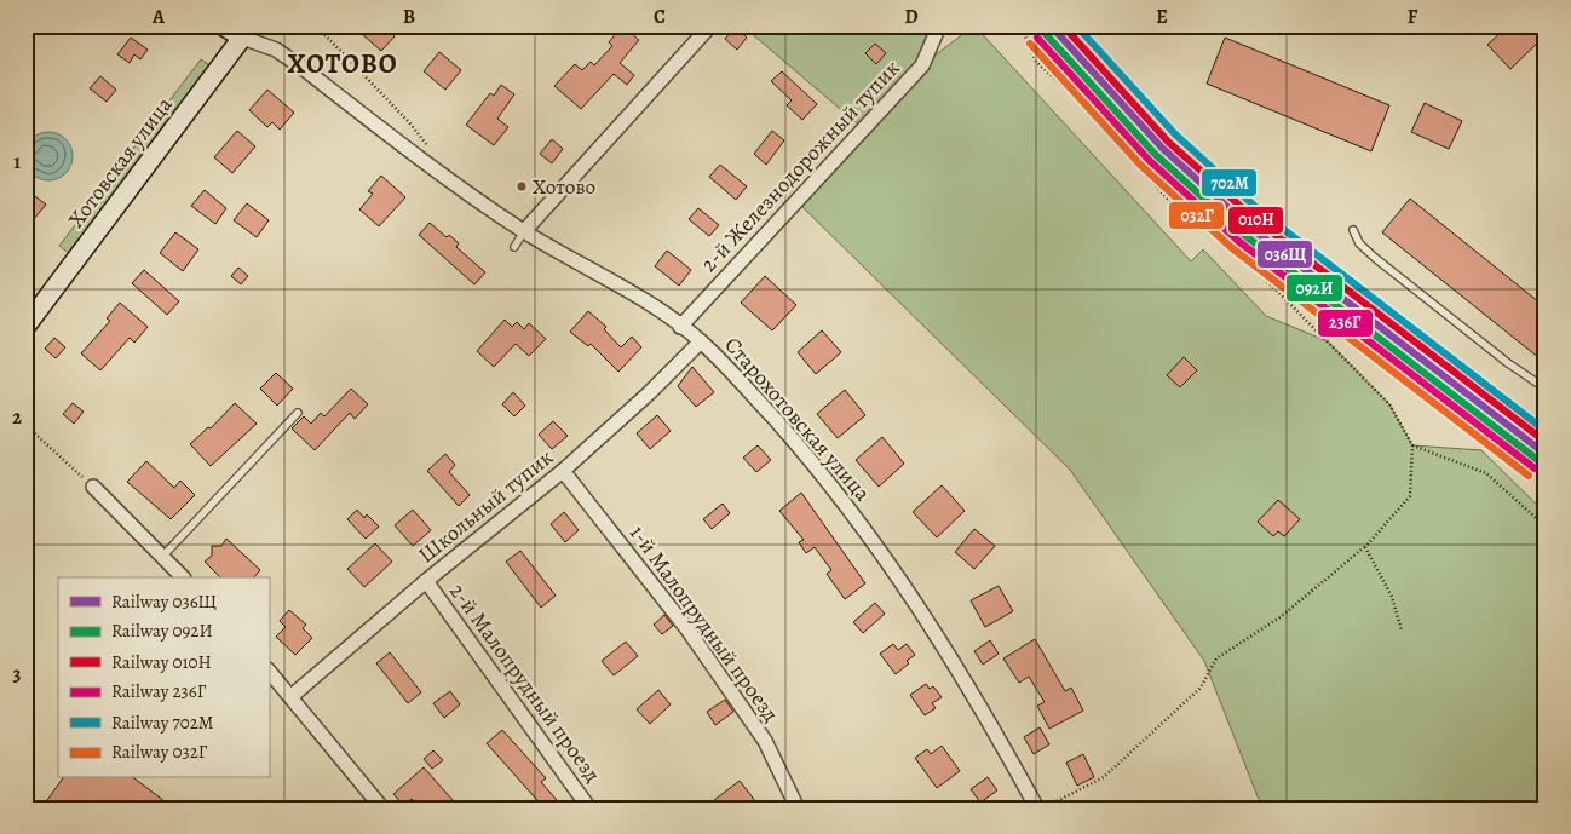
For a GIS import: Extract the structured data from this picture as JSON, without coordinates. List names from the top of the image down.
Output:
{
  "streets": {
    "street": [
      "Хотовская улица",
      "2-й Железнодорожный тупик",
      "Старохотовская улица",
      "Школьный тупик",
      "1-й Малопрудный проезд",
      "2-й Малопрудный проезд"
    ]
  },
  "crossings": [
    ["Хотовская улица", "Старохотовская улица"],
    ["2-й Железнодорожный тупик", "Старохотовская улица"],
    ["Старохотовская улица", "Школьный тупик"],
    ["Школьный тупик", "1-й Малопрудный проезд"],
    ["Школьный тупик", "2-й Малопрудный проезд"]
  ],
  "districts": ["ХОТОВО"],
  "places": ["Хотово"],
  "lines": [
    "rail line 036Щ",
    "rail line 010Н",
    "rail line 702М",
    "rail line 092И",
    "rail line 236Г",
    "rail line 032Г"
  ],
  "legend": [
    "Railway 036Щ",
    "Railway 092И",
    "Railway 010Н",
    "Railway 236Г",
    "Railway 702М",
    "Railway 032Г"
  ],
  "grid": {
    "columns": [
      "A",
      "B",
      "C",
      "D",
      "E",
      "F"
    ],
    "rows": ["1", "2", "3"]
  }
}
